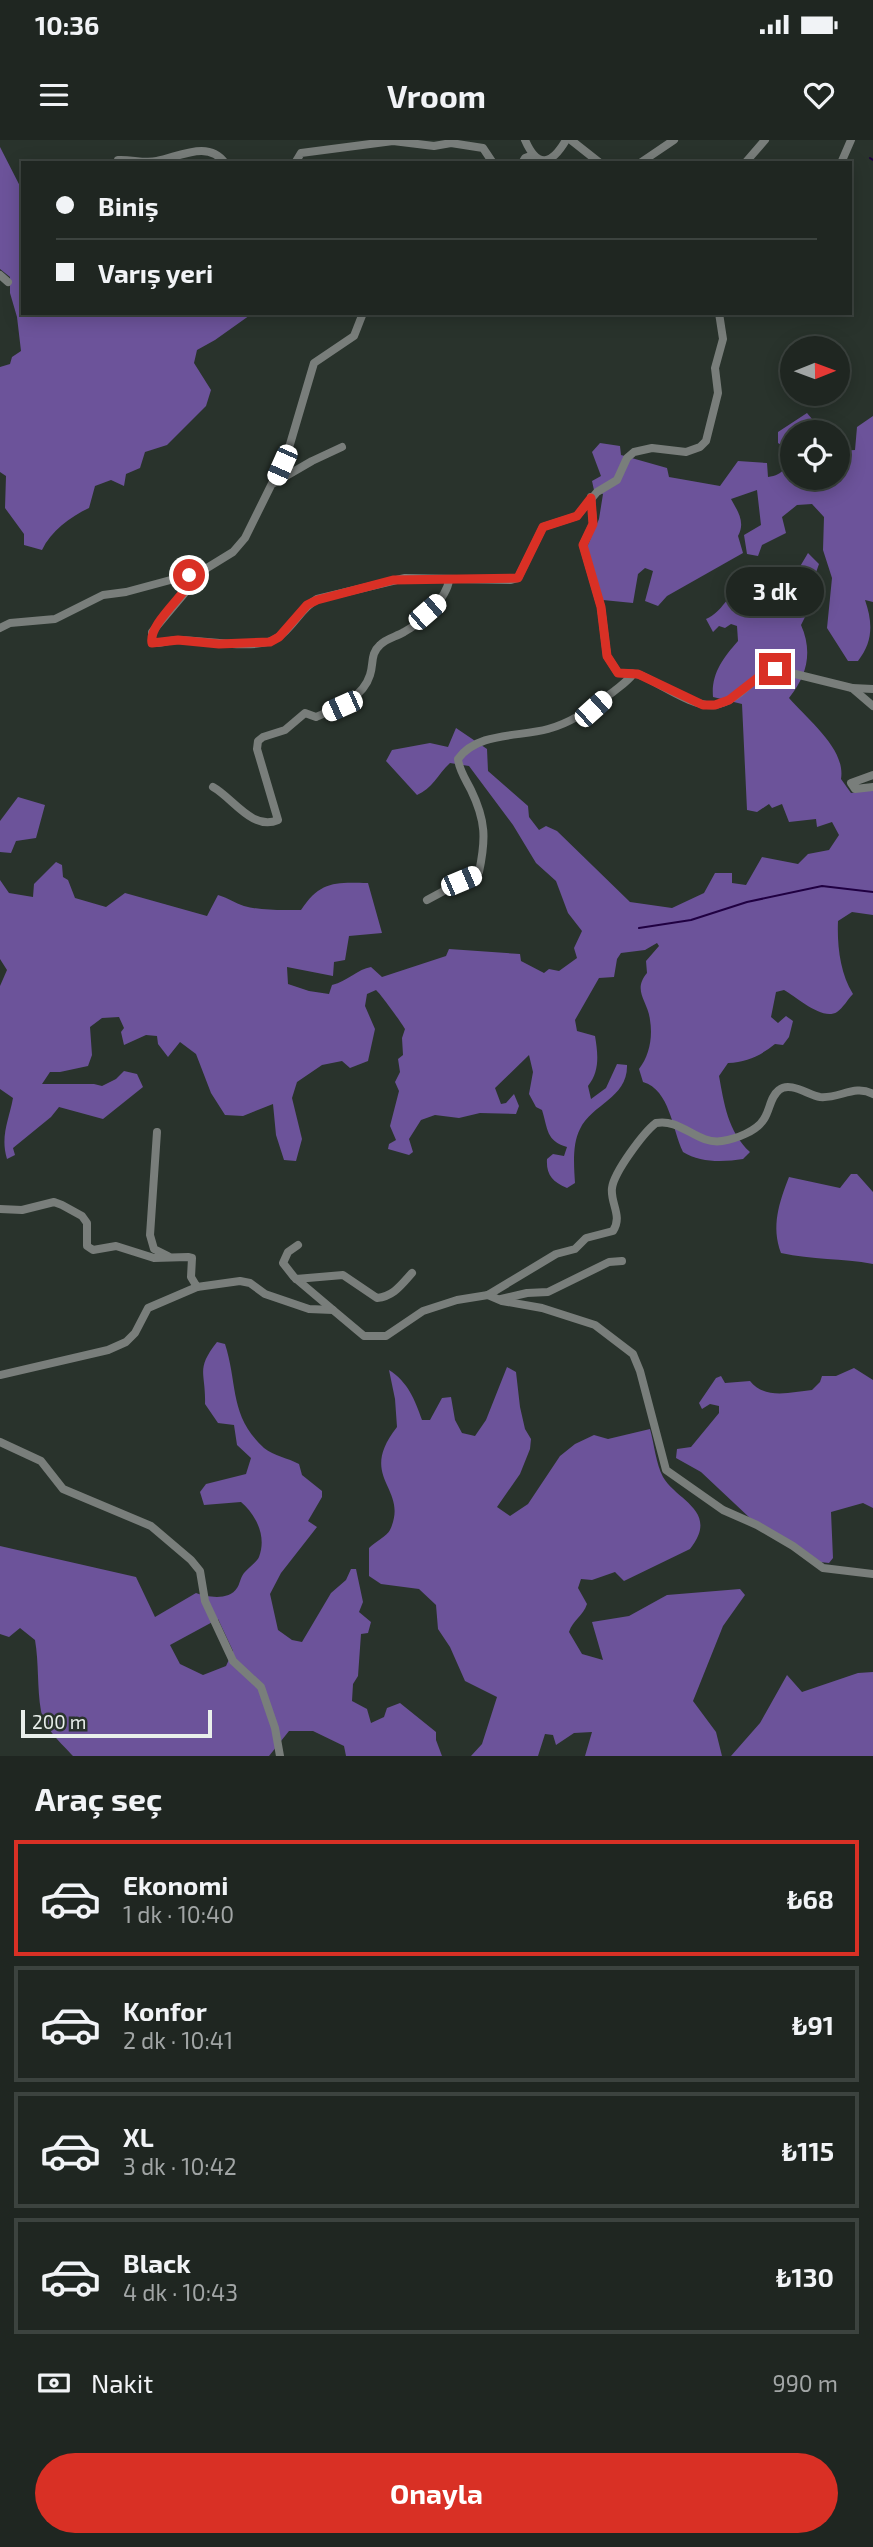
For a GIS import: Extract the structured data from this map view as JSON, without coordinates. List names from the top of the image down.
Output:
{
  "scale_bar": "200 m",
  "north": "right",
  "page": {
    "status": "10:36",
    "header": "Vroom",
    "banner": ["Biniş", "Varış yeri"],
    "bubble": "3 dk",
    "scale": "200 m",
    "heading": "Araç seç",
    "list": [
      {
        "name": "Ekonomi",
        "note": "1 dk · 10:40",
        "value": "₺68"
      },
      {
        "name": "Konfor",
        "note": "2 dk · 10:41",
        "value": "₺91"
      },
      {
        "name": "XL",
        "note": "3 dk · 10:42",
        "value": "₺115"
      },
      {
        "name": "Black",
        "note": "4 dk · 10:43",
        "value": "₺130"
      }
    ],
    "pay": ["Nakit", "990 m"],
    "buttons": "Onayla"
  }
}
